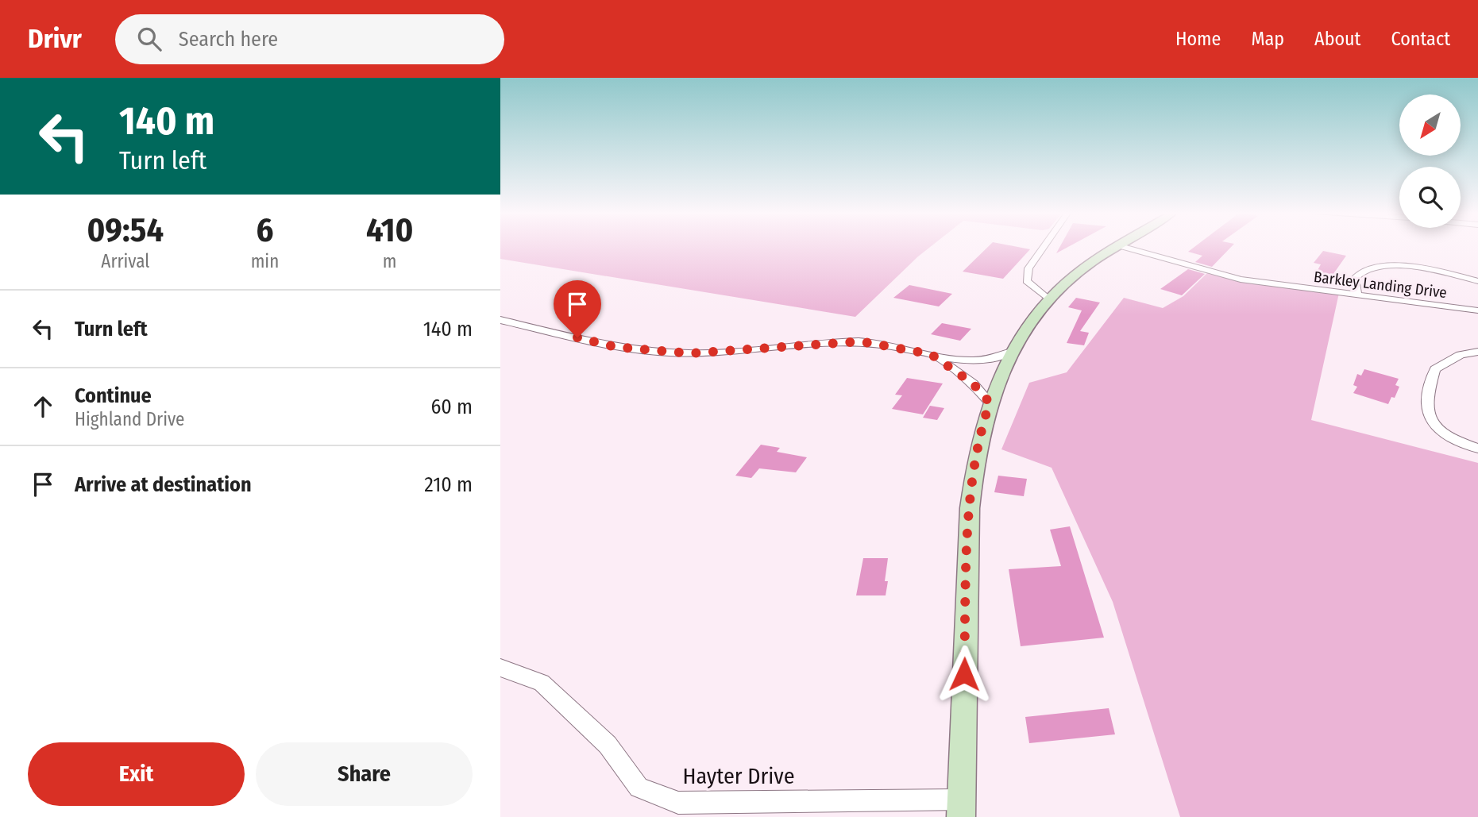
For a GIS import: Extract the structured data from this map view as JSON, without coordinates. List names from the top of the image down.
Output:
{
  "streets": {
    "street": ["Barkley Landing Drive", "Hayter Drive"]
  },
  "north": "bottom left",
  "page": {
    "header": "Drivr",
    "search": "Search here",
    "nav": [
      "Home",
      "Map",
      "About",
      "Contact"
    ],
    "turn": ["140 m", "Turn left"],
    "eta": [
      "09:54",
      "Arrival",
      "6",
      "min",
      "410",
      "m"
    ],
    "list": [
      {
        "name": "Turn left",
        "value": "140 m"
      },
      {
        "name": "Continue",
        "note": "Highland Drive",
        "value": "60 m"
      },
      {
        "name": "Arrive at destination",
        "value": "210 m"
      }
    ],
    "buttons": ["Exit", "Share"]
  }
}
